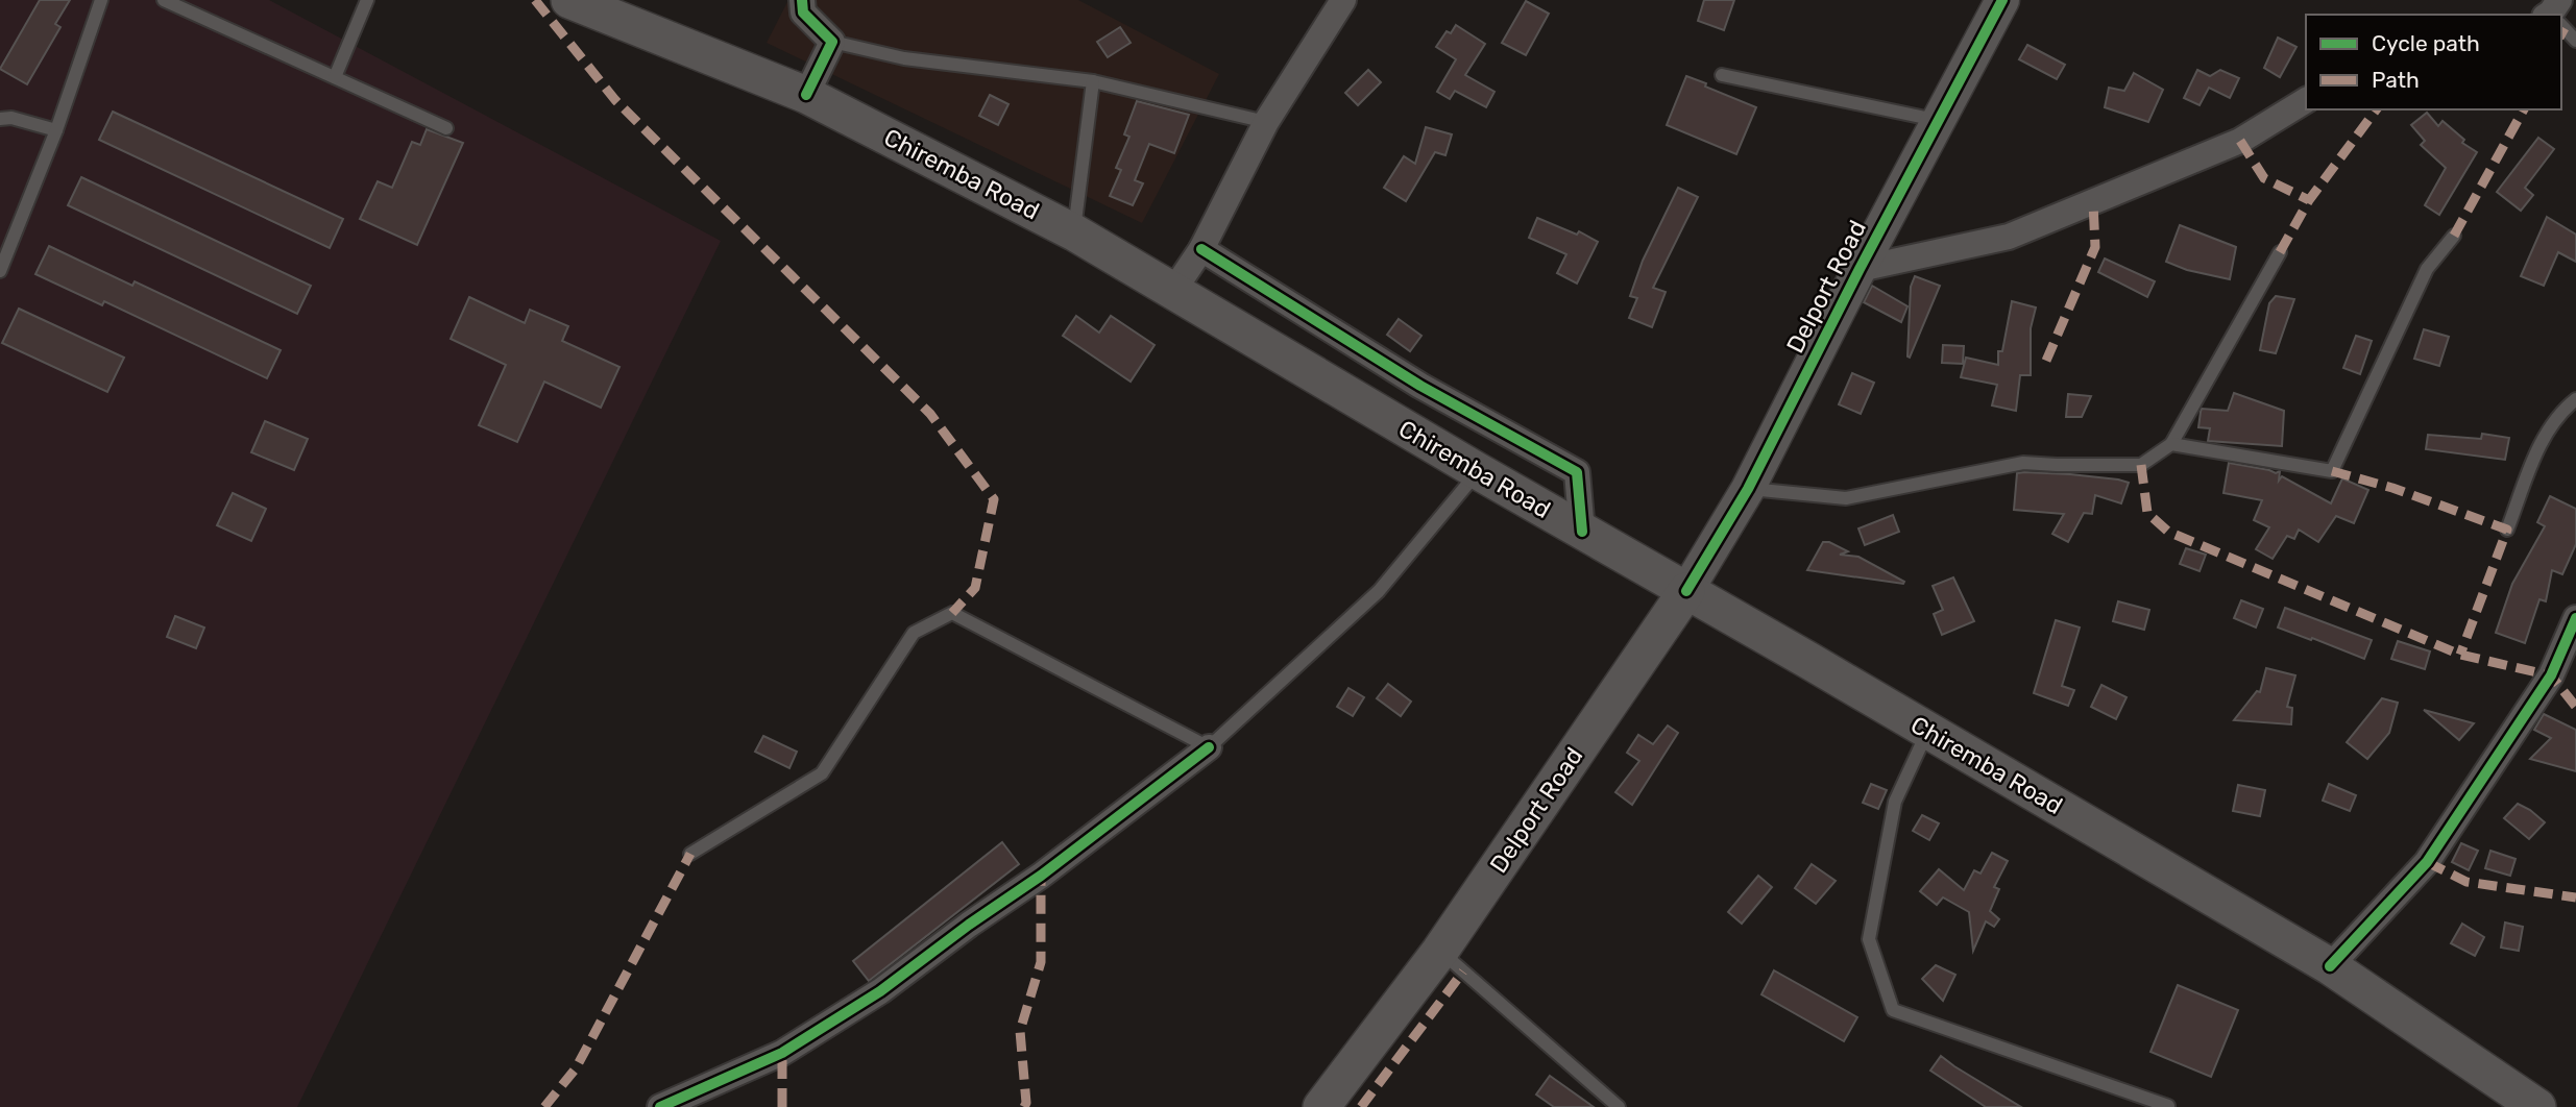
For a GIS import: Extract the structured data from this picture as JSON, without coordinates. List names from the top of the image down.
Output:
{
  "streets": {
    "main road": ["Chiremba Road", "Delport Road"]
  },
  "crossings": [
    ["Chiremba Road", "Delport Road"]
  ],
  "legend": ["Cycle path", "Path"]
}
